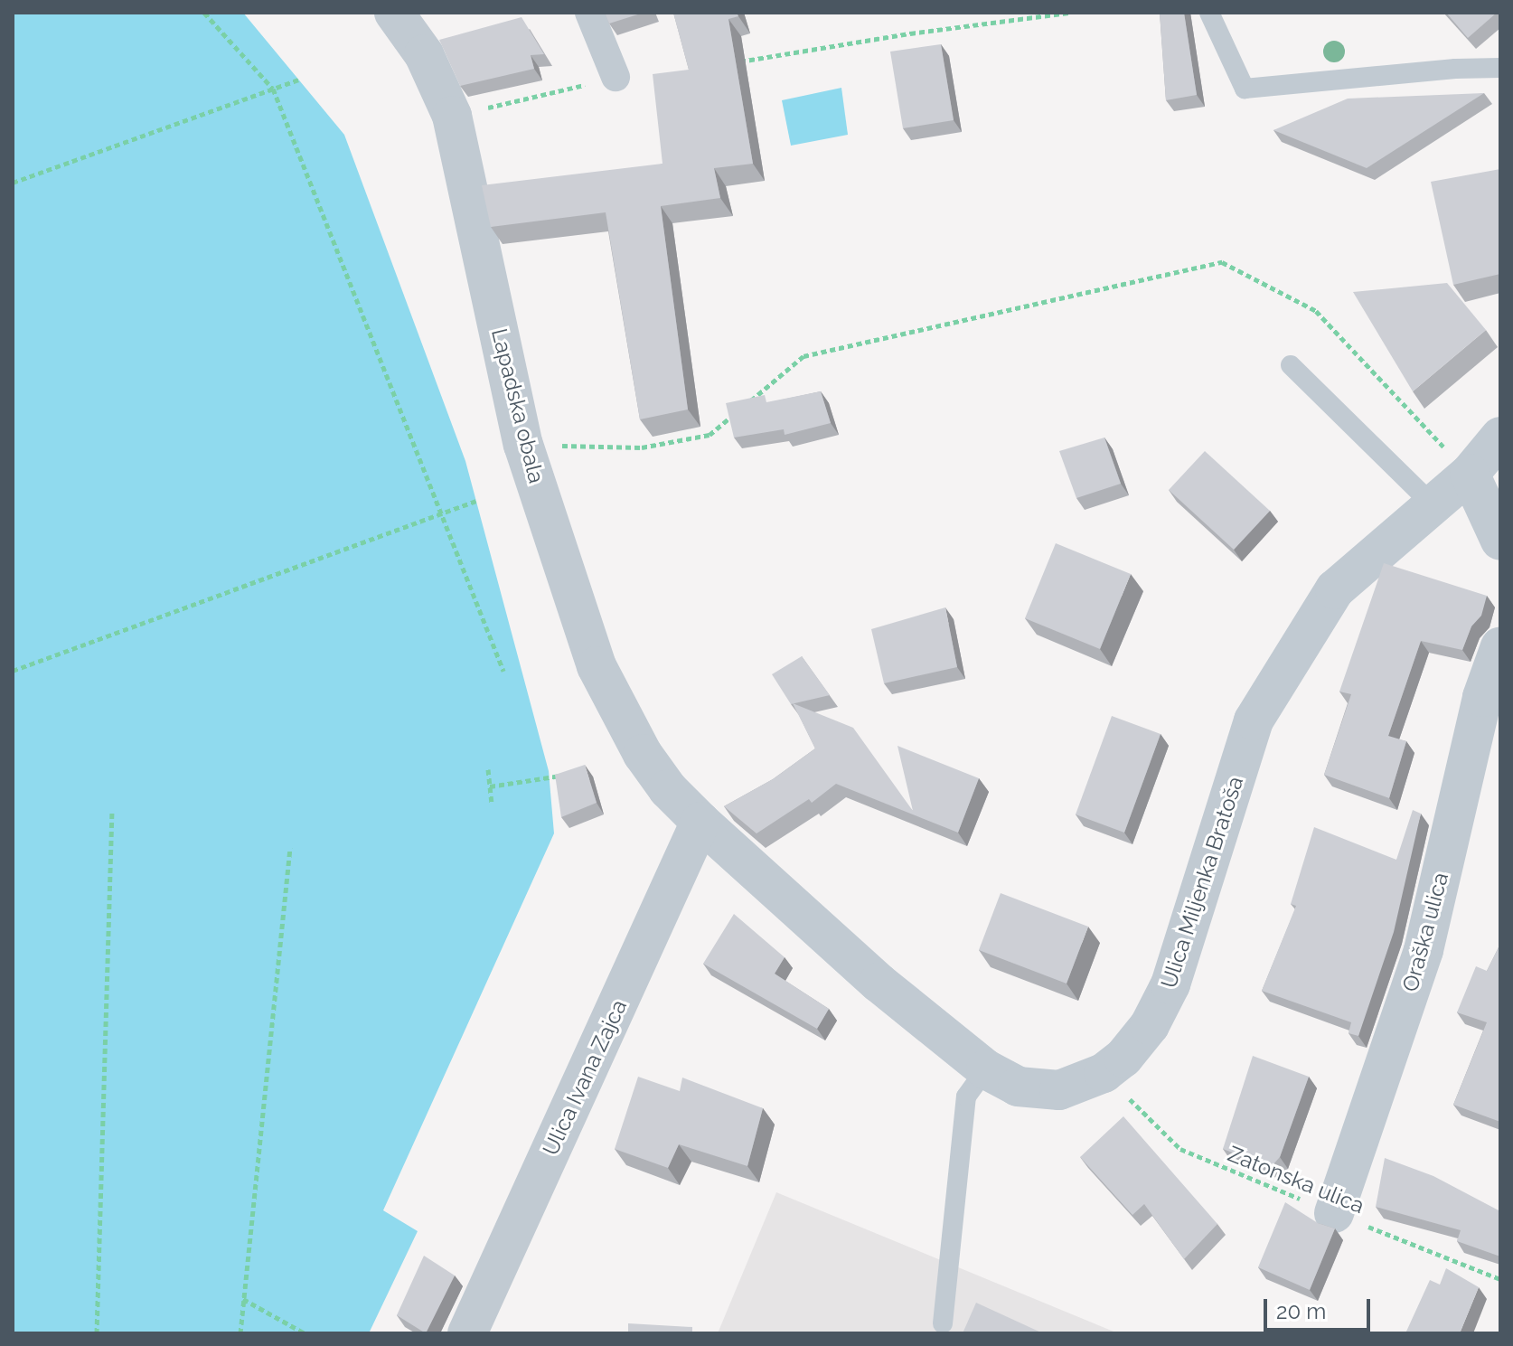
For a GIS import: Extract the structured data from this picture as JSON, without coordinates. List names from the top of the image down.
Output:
{
  "streets": {
    "street": [
      "Lapadska obala",
      "Ulica Miljenka Bratoša",
      "Oraška ulica",
      "Ulica Ivana Zajca"
    ],
    "path": ["Zatonska ulica"]
  },
  "crossings": [
    ["Lapadska obala", "Ulica Miljenka Bratoša"],
    ["Lapadska obala", "Ulica Ivana Zajca"],
    ["Ulica Miljenka Bratoša", "Ulica Ivana Zajca"],
    ["Ulica Miljenka Bratoša", "Zatonska ulica"],
    ["Oraška ulica", "Zatonska ulica"]
  ],
  "scale_bar": "20 m"
}
